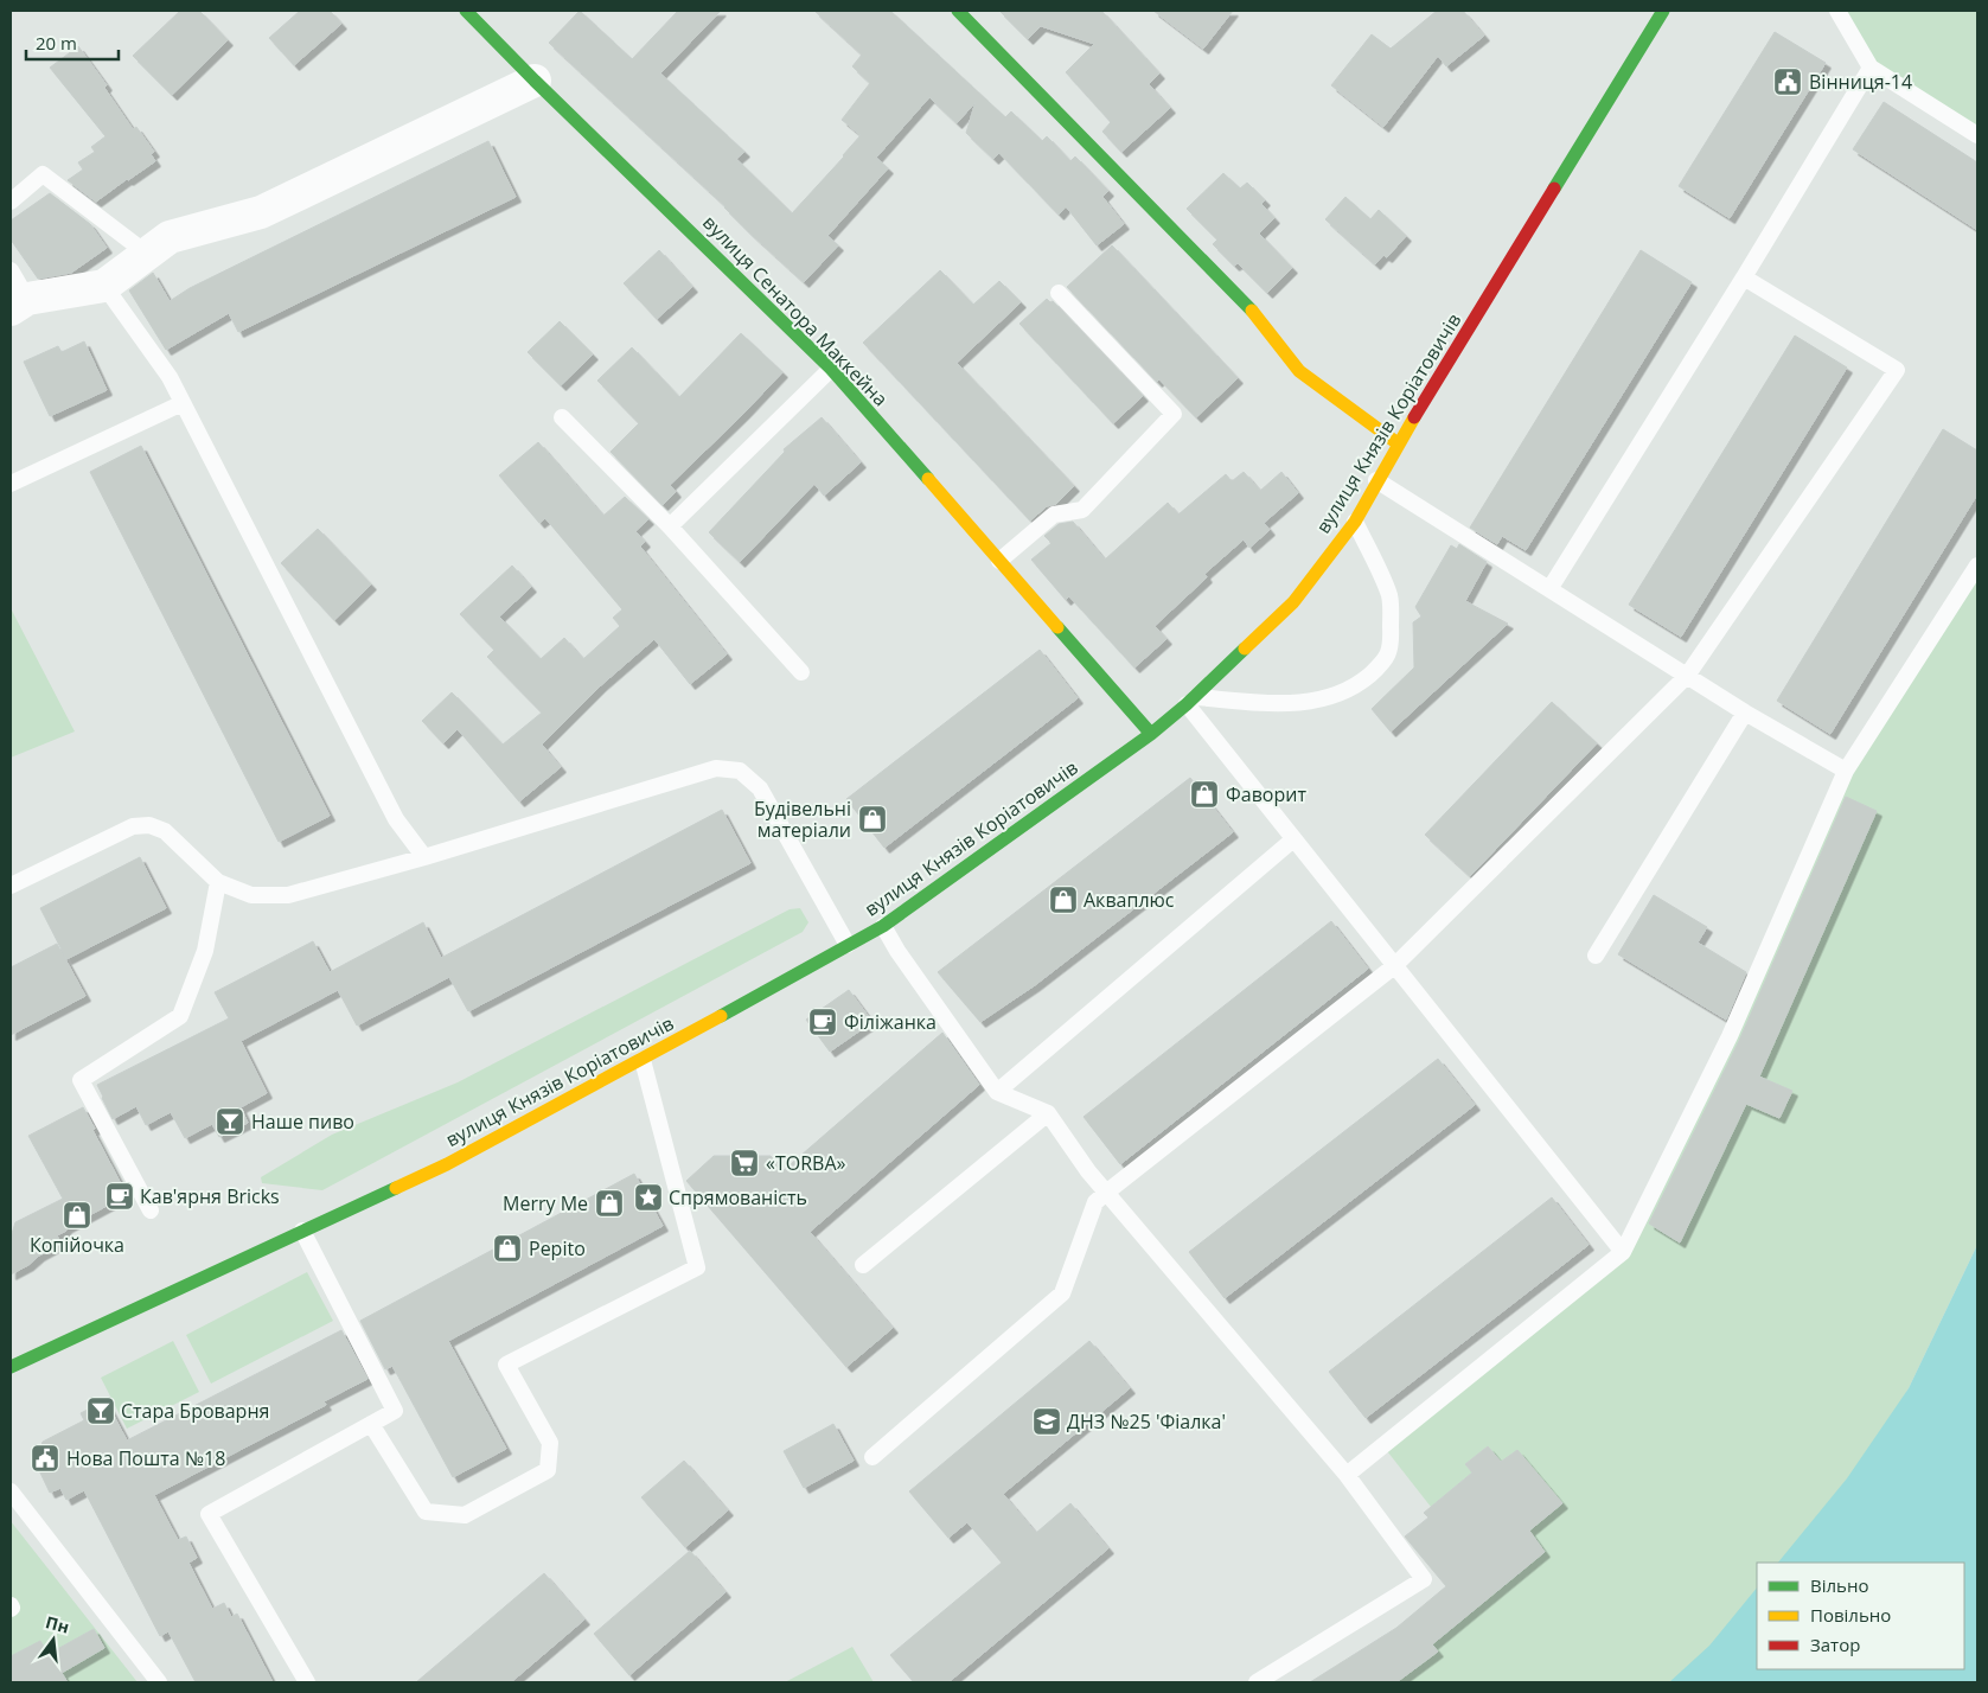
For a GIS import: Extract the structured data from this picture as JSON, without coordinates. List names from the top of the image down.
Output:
{
  "streets": {
    "main road": ["вулиця Сенатора Маккейна", "вулиця Князів Коріатовичів"]
  },
  "crossings": [
    ["вулиця Сенатора Маккейна", "вулиця Князів Коріатовичів"]
  ],
  "places": {
    "public building": ["Вінниця-14", "Нова Пошта №18"],
    "shop": [
      "Фаворит",
      "Будівельні матеріали",
      "Акваплюс",
      "Merry Me",
      "Копійочка",
      "Pepito"
    ],
    "cafe": ["Філіжанка", "Кав'ярня Bricks"],
    "bar": ["Наше пиво", "Стара Броварня"],
    "supermarket": ["«TORBA»"],
    "place": ["Спрямованість"],
    "school or university": ["ДНЗ №25 'Фіалка'"]
  },
  "legend": ["Вільно", "Повільно", "Затор"],
  "scale_bar": "20 m",
  "north": "top"
}
